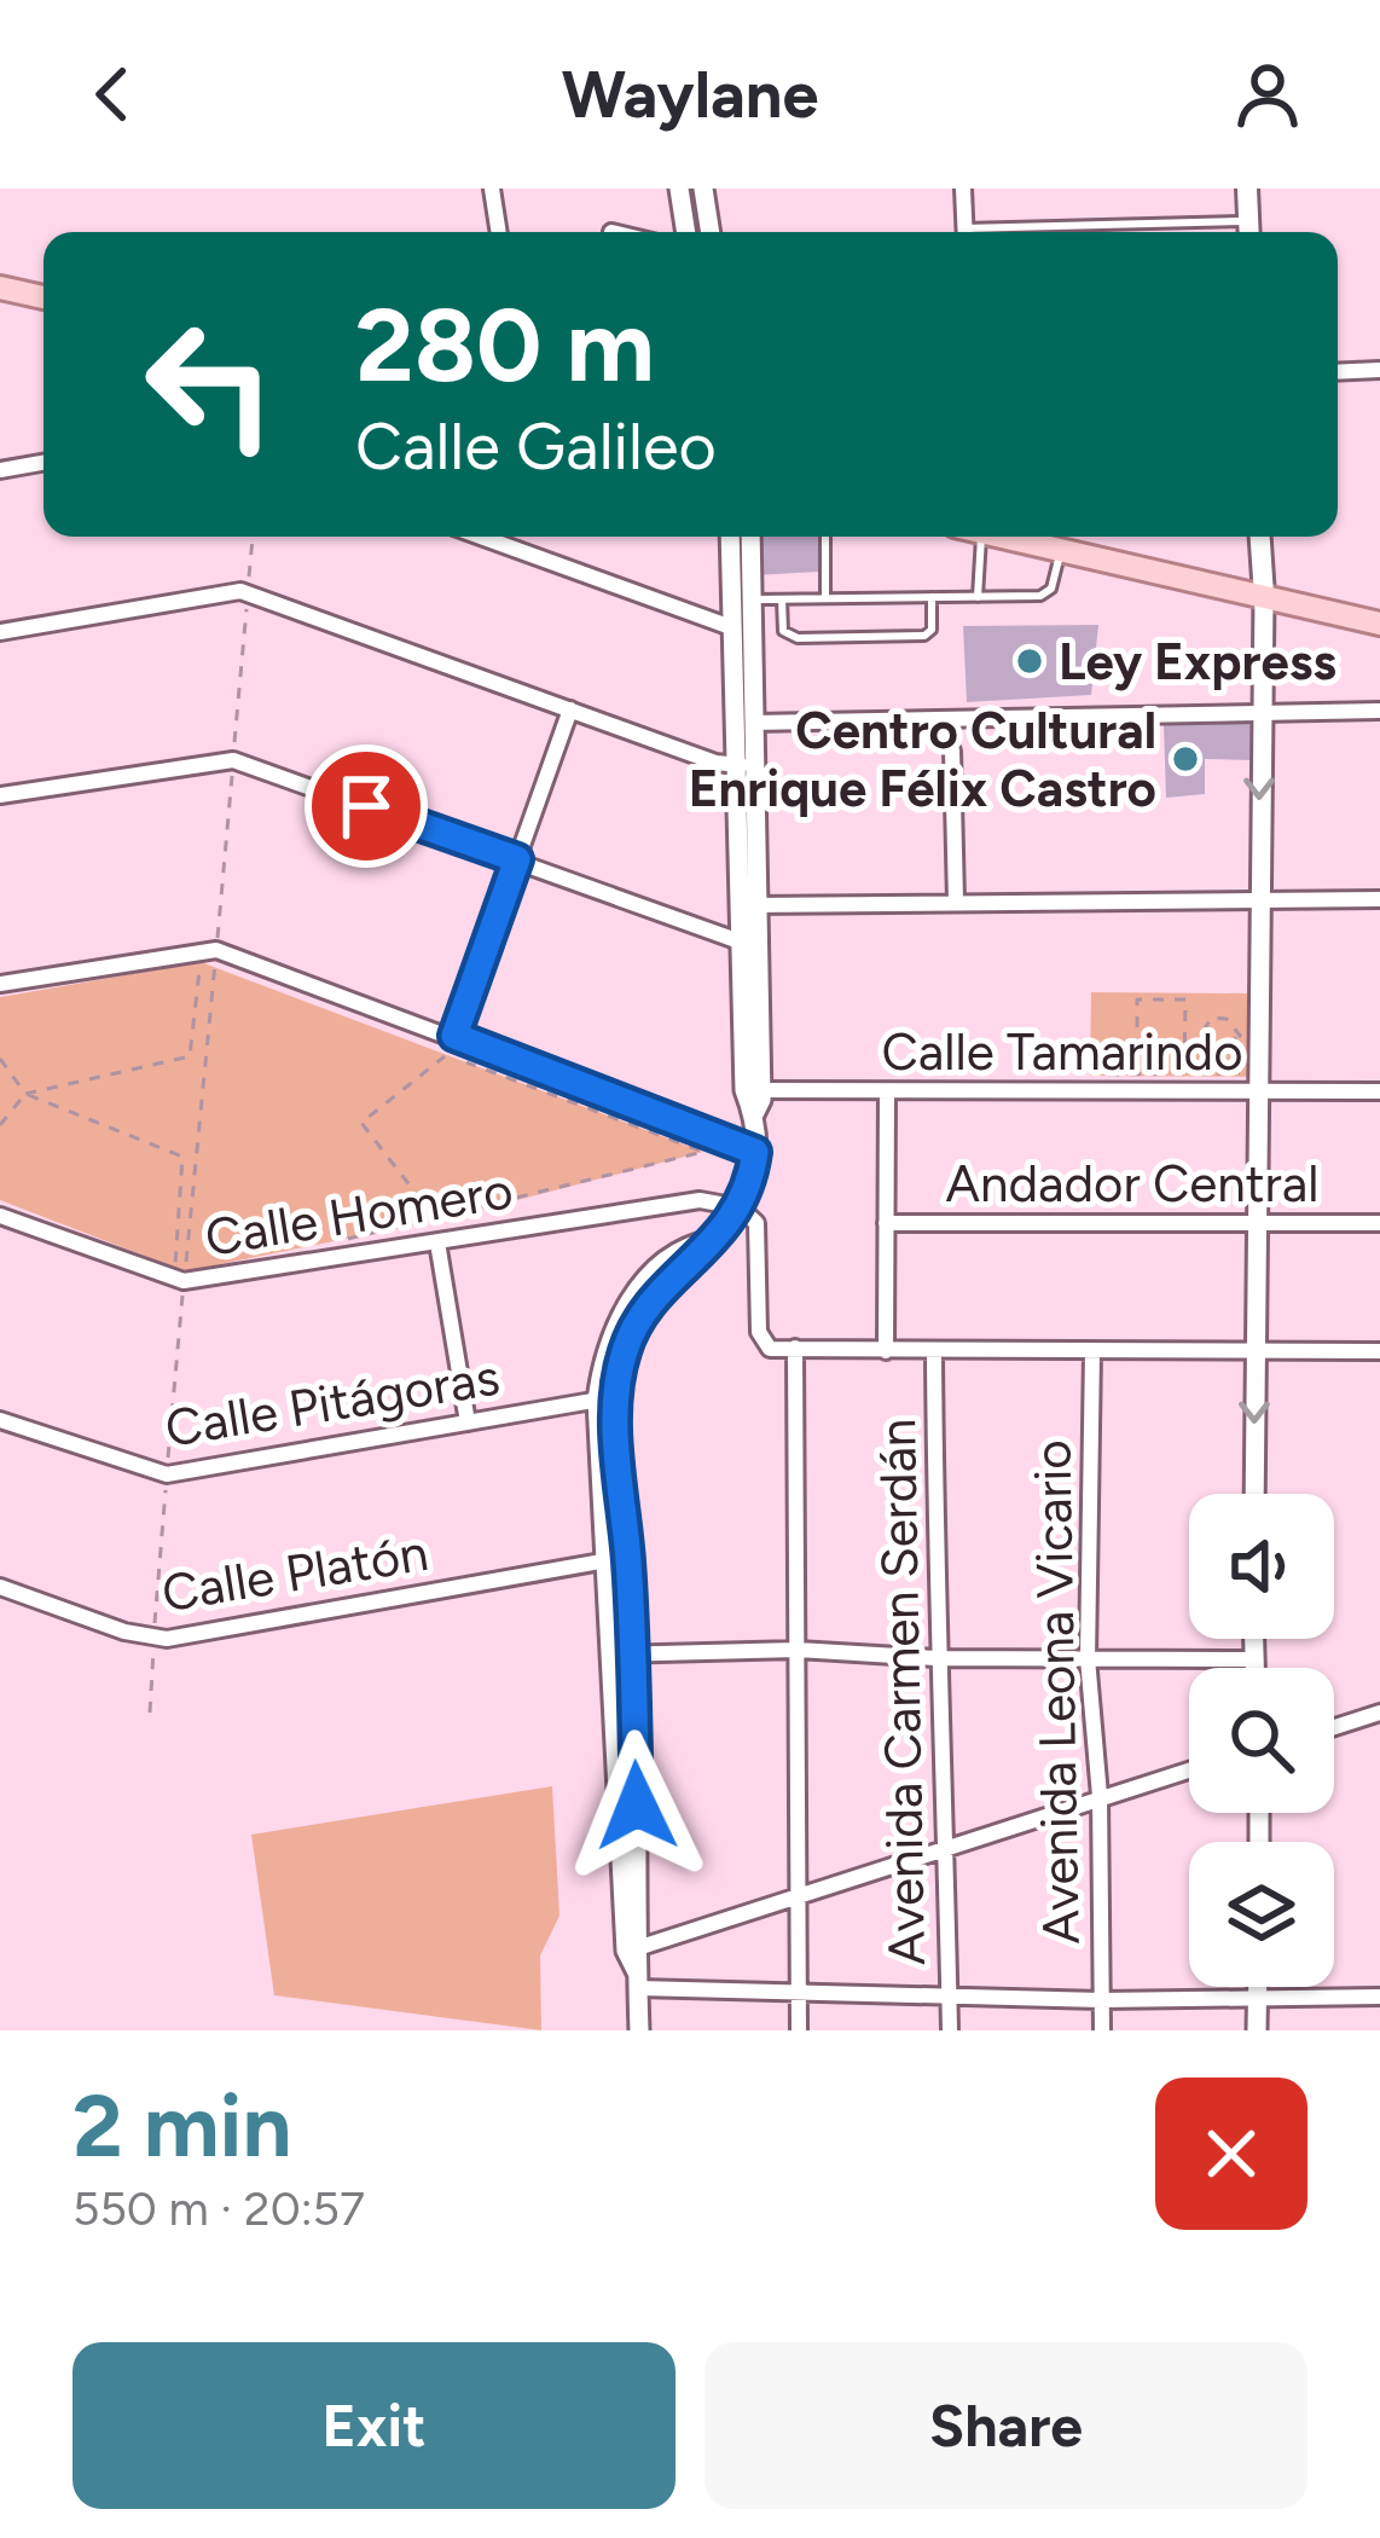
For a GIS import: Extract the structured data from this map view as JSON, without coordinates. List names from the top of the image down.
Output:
{
  "streets": {
    "street": [
      "Calle Tamarindo",
      "Andador Central",
      "Calle Homero",
      "Calle Pitágoras",
      "Calle Platón",
      "Avenida Carmen Serdán",
      "Avenida Leona Vicario"
    ]
  },
  "places": ["Ley Express", "Centro Cultural Enrique Félix Castro"],
  "page": {
    "header": "Waylane",
    "turn": ["280 m", "Calle Galileo"],
    "heading": ["2 min", "550 m · 20:57"],
    "buttons": ["Exit", "Share"]
  }
}
